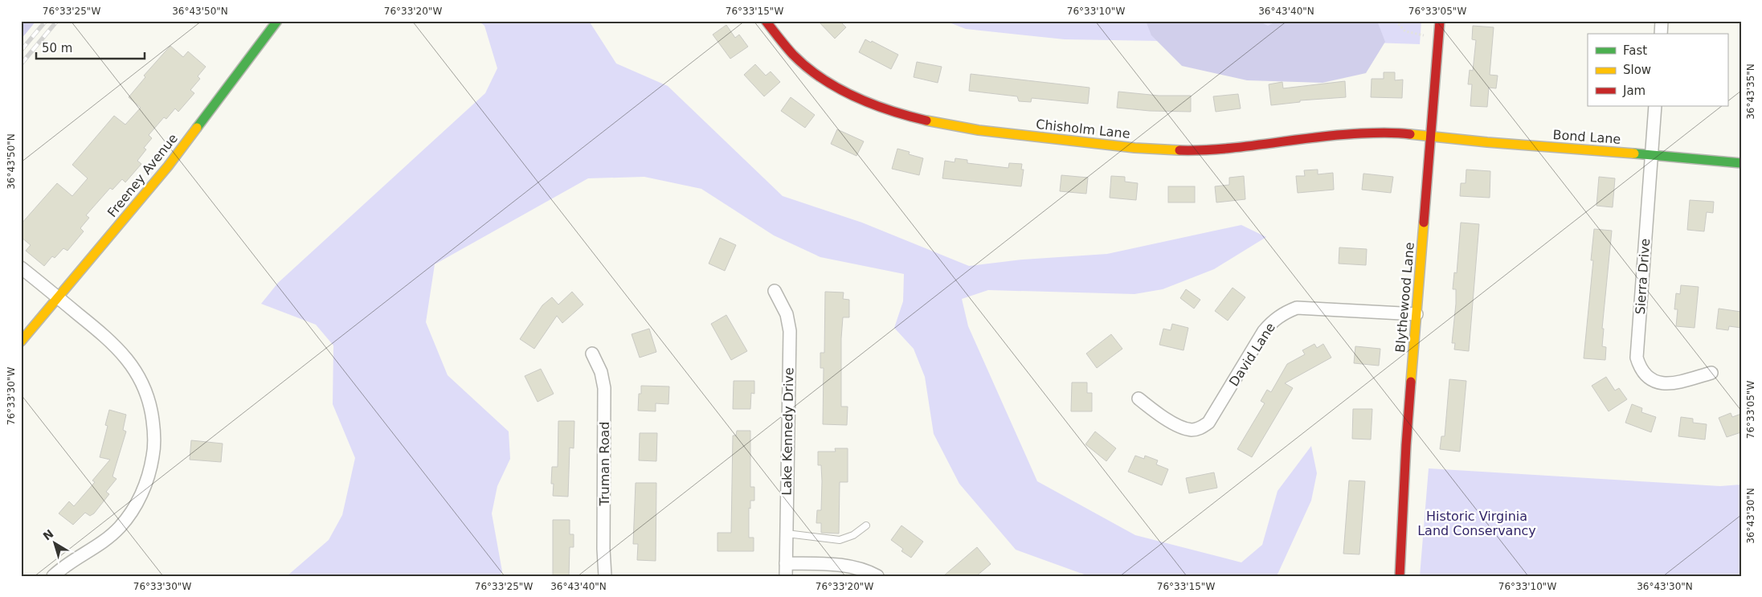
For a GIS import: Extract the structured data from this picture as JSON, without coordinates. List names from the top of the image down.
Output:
{
  "streets": {
    "street": [
      "Chisholm Lane",
      "Bond Lane",
      "Freeney Avenue",
      "Sierra Drive",
      "Blythewood Lane",
      "David Lane",
      "Lake Kennedy Drive",
      "Truman Road"
    ]
  },
  "crossings": [
    ["Chisholm Lane", "Bond Lane"],
    ["Chisholm Lane", "Blythewood Lane"],
    ["Bond Lane", "Sierra Drive"],
    ["Bond Lane", "Blythewood Lane"],
    ["Blythewood Lane", "David Lane"]
  ],
  "parks": ["Historic Virginia Land Conservancy"],
  "legend": ["Fast", "Slow", "Jam"],
  "scale_bar": "50 m",
  "north": "top left",
  "coordinates": [
    "76°33'25\"W",
    "36°43'50\"N",
    "76°33'20\"W",
    "76°33'15\"W",
    "76°33'10\"W",
    "36°43'40\"N",
    "76°33'05\"W",
    "36°43'35\"N",
    "76°33'30\"W",
    "36°43'30\"N"
  ]
}
